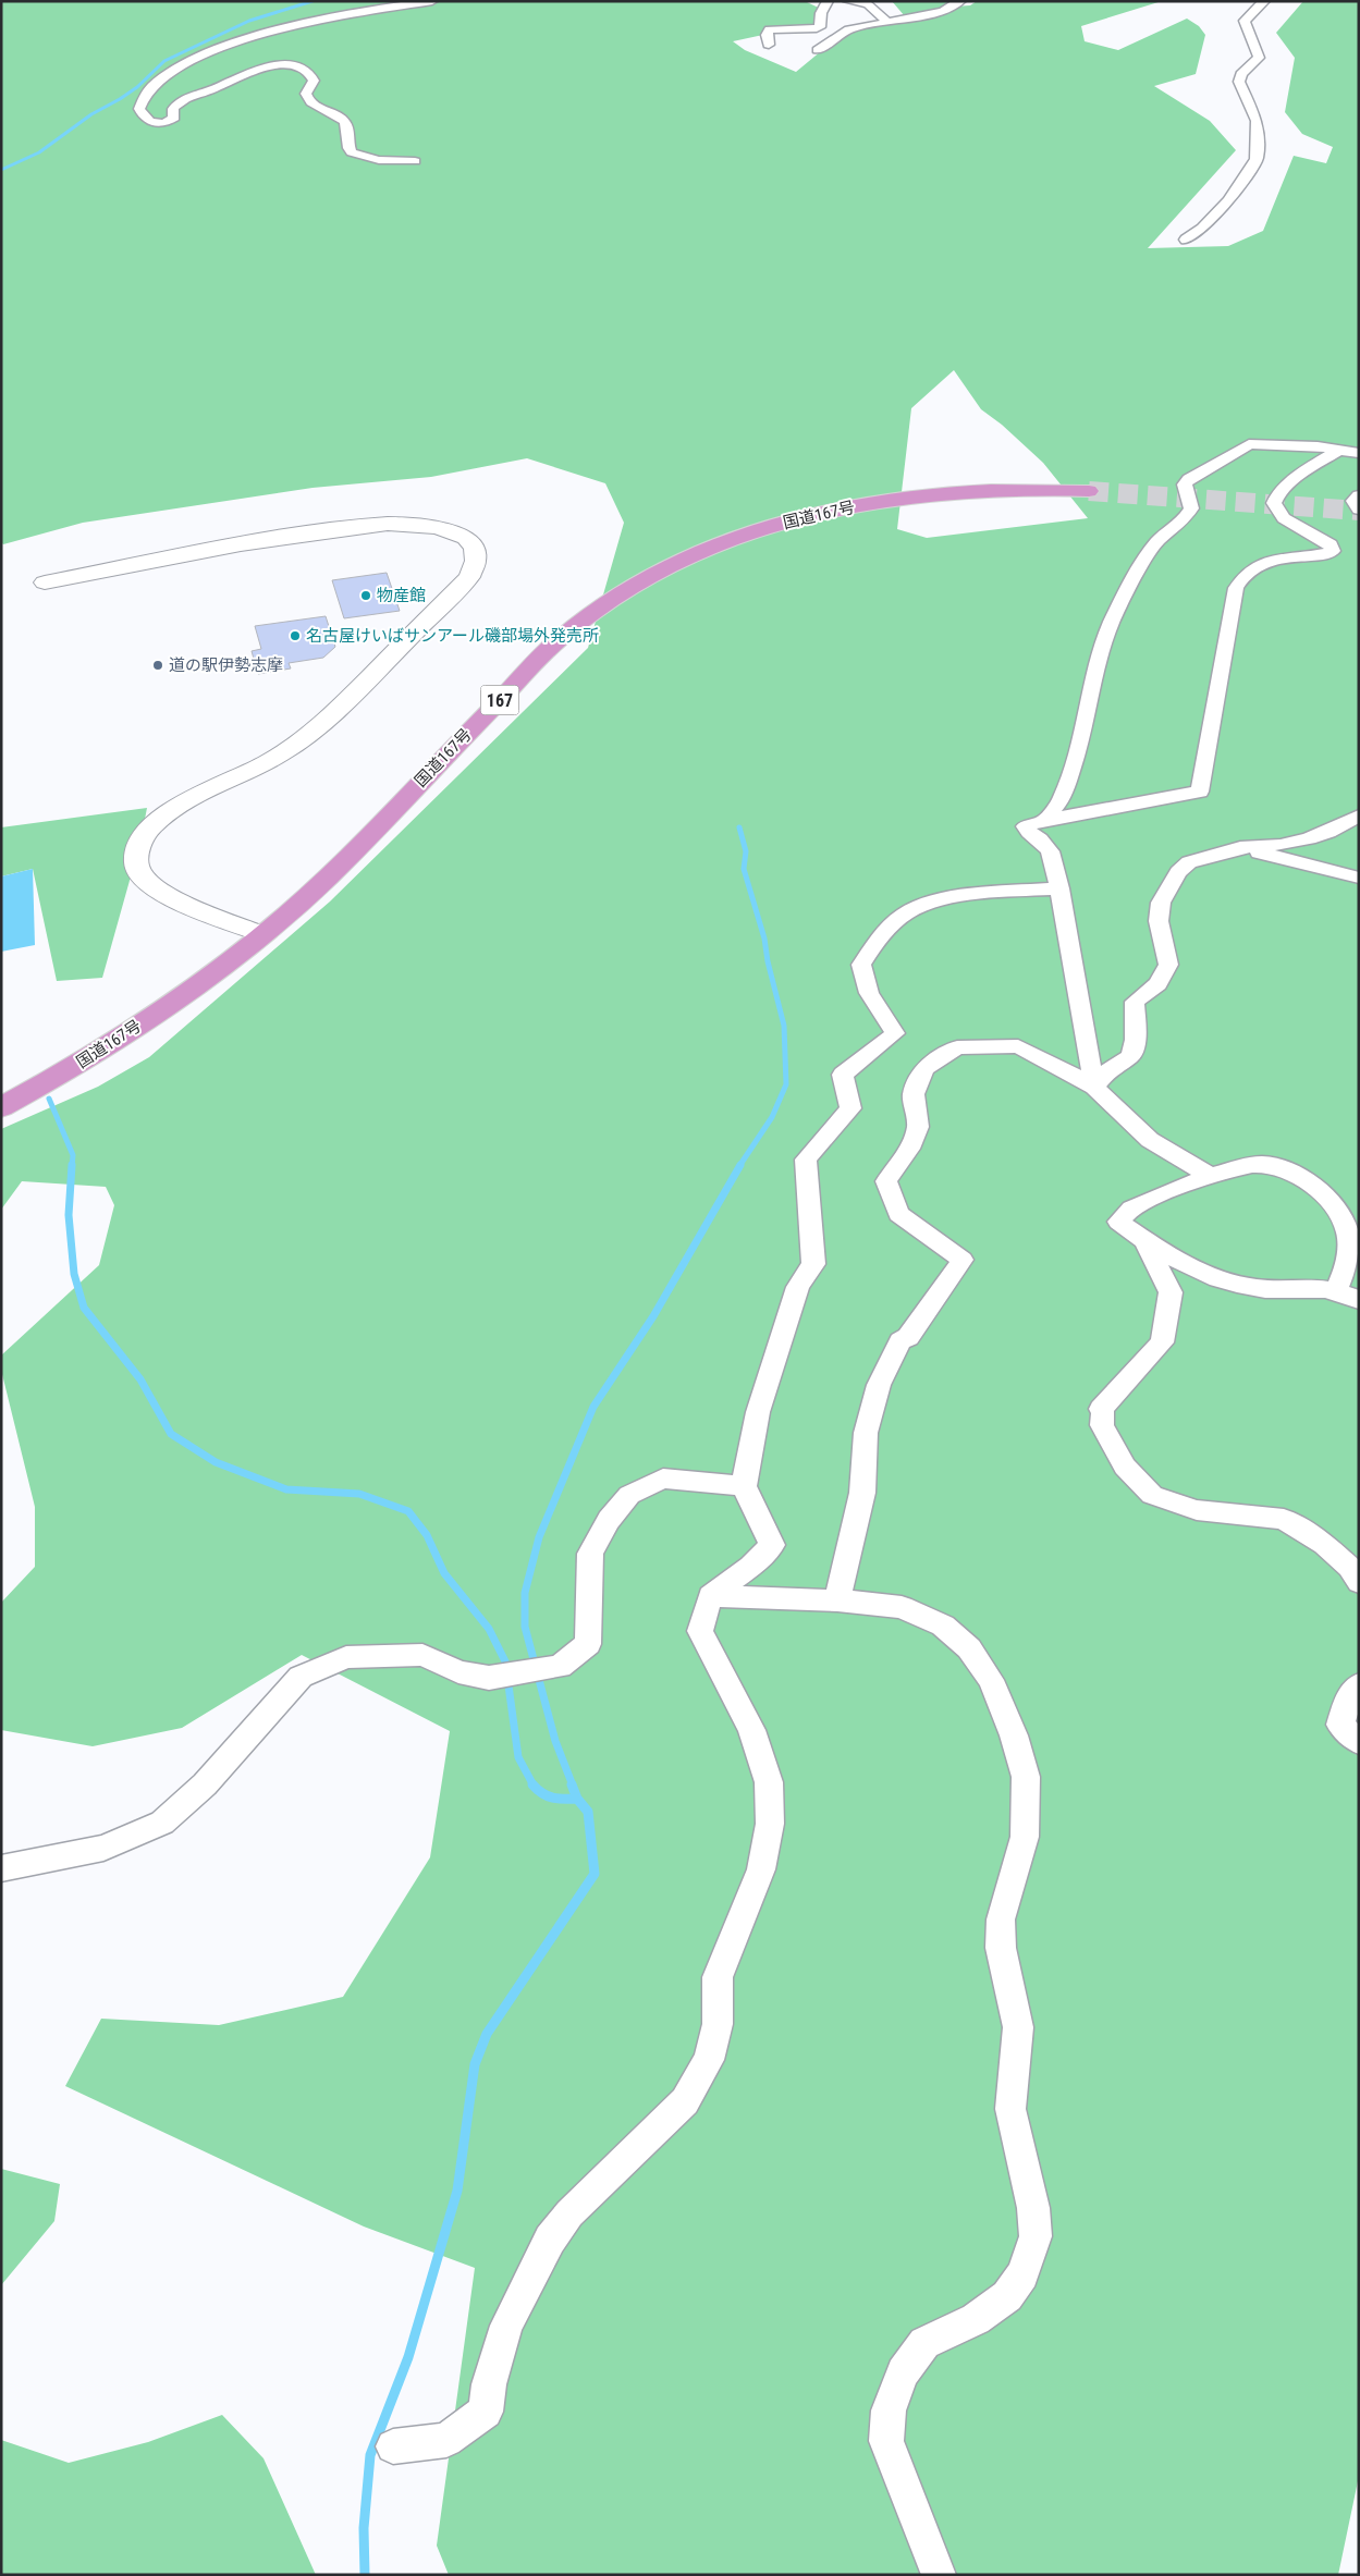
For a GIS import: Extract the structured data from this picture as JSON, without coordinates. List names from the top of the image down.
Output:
{
  "streets": {
    "highway": ["国道167号", "167"]
  },
  "places": ["物産館", "名古屋けいばサンアール磯部場外発売所", "道の駅伊勢志摩"]
}
